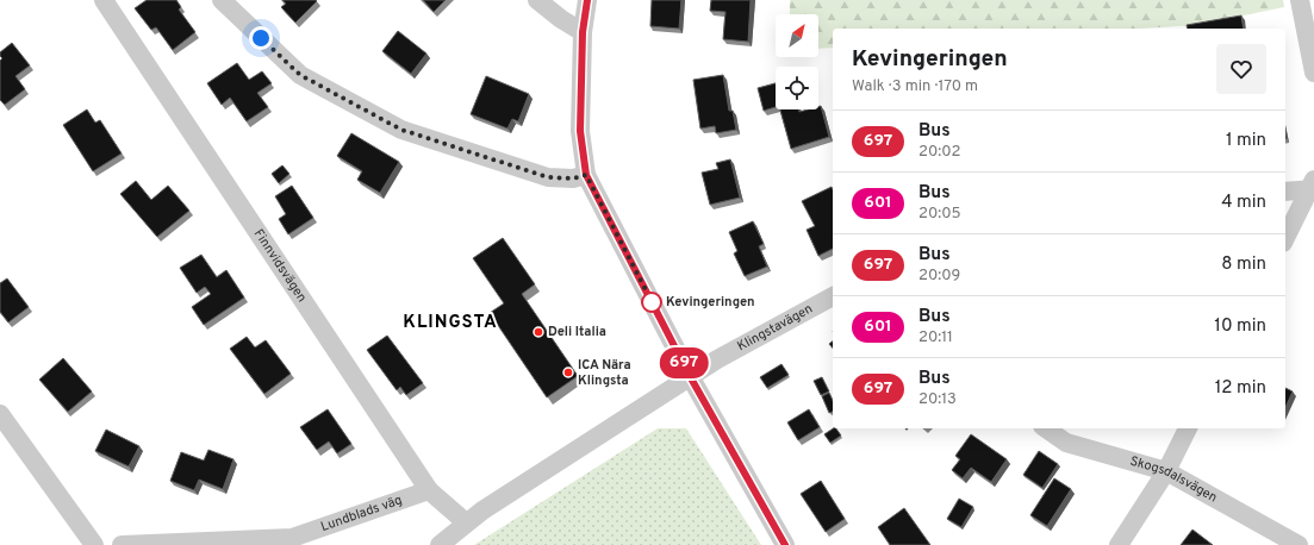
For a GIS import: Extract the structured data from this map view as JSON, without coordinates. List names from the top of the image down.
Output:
{
  "streets": {
    "street": [
      "Finnvidsvägen",
      "Klingstavägen",
      "Skogsdalsvägen",
      "Lundblads väg"
    ]
  },
  "crossings": [
    ["Finnvidsvägen", "Lundblads väg"]
  ],
  "districts": ["KLINGSTA"],
  "places": ["Kevingeringen", "Deli Italia", "ICA Nära Klingsta"],
  "lines": ["bus line 697"],
  "north": "top right",
  "page": {
    "on_map": "697",
    "heading": ["Kevingeringen", "Walk · 3 min · 170 m"],
    "list": [
      {
        "mark": "697",
        "name": "Bus",
        "note": "20:02",
        "value": "1 min"
      },
      {
        "mark": "601",
        "name": "Bus",
        "note": "20:05",
        "value": "4 min"
      },
      {
        "mark": "697",
        "name": "Bus",
        "note": "20:09",
        "value": "8 min"
      },
      {
        "mark": "601",
        "name": "Bus",
        "note": "20:11",
        "value": "10 min"
      },
      {
        "mark": "697",
        "name": "Bus",
        "note": "20:13",
        "value": "12 min"
      }
    ]
  }
}
